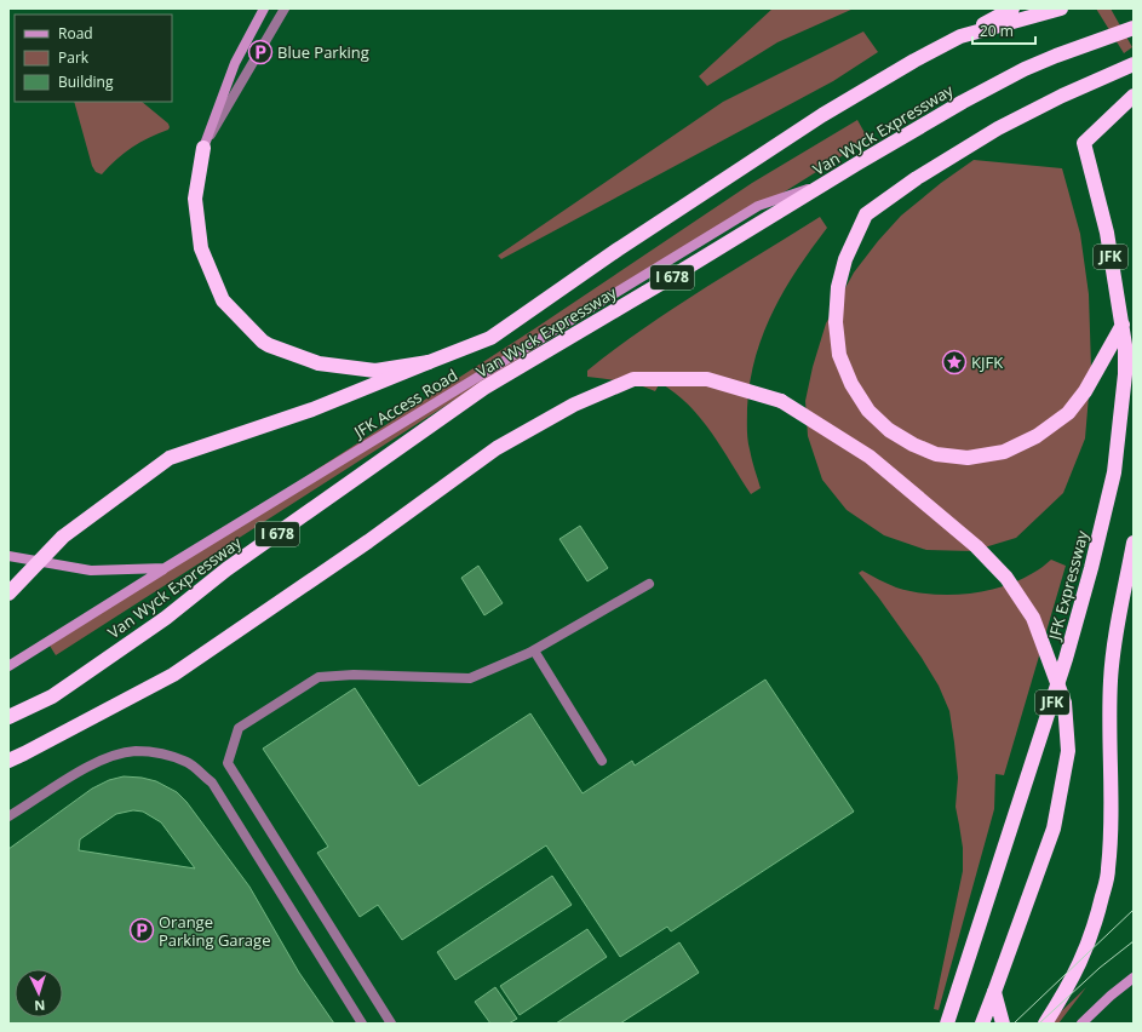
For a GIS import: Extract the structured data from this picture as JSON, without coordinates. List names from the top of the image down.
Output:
{
  "streets": {
    "highway": [
      "Van Wyck Expressway",
      "JFK",
      "I 678",
      "JFK Expressway"
    ],
    "street": ["JFK Access Road"]
  },
  "crossings": [
    ["Van Wyck Expressway", "JFK Access Road"]
  ],
  "places": {
    "parking": ["Blue Parking", "Orange Parking Garage"],
    "place": ["KJFK"]
  },
  "legend": ["Road", "Park", "Building"],
  "scale_bar": "20 m",
  "north": "bottom"
}
